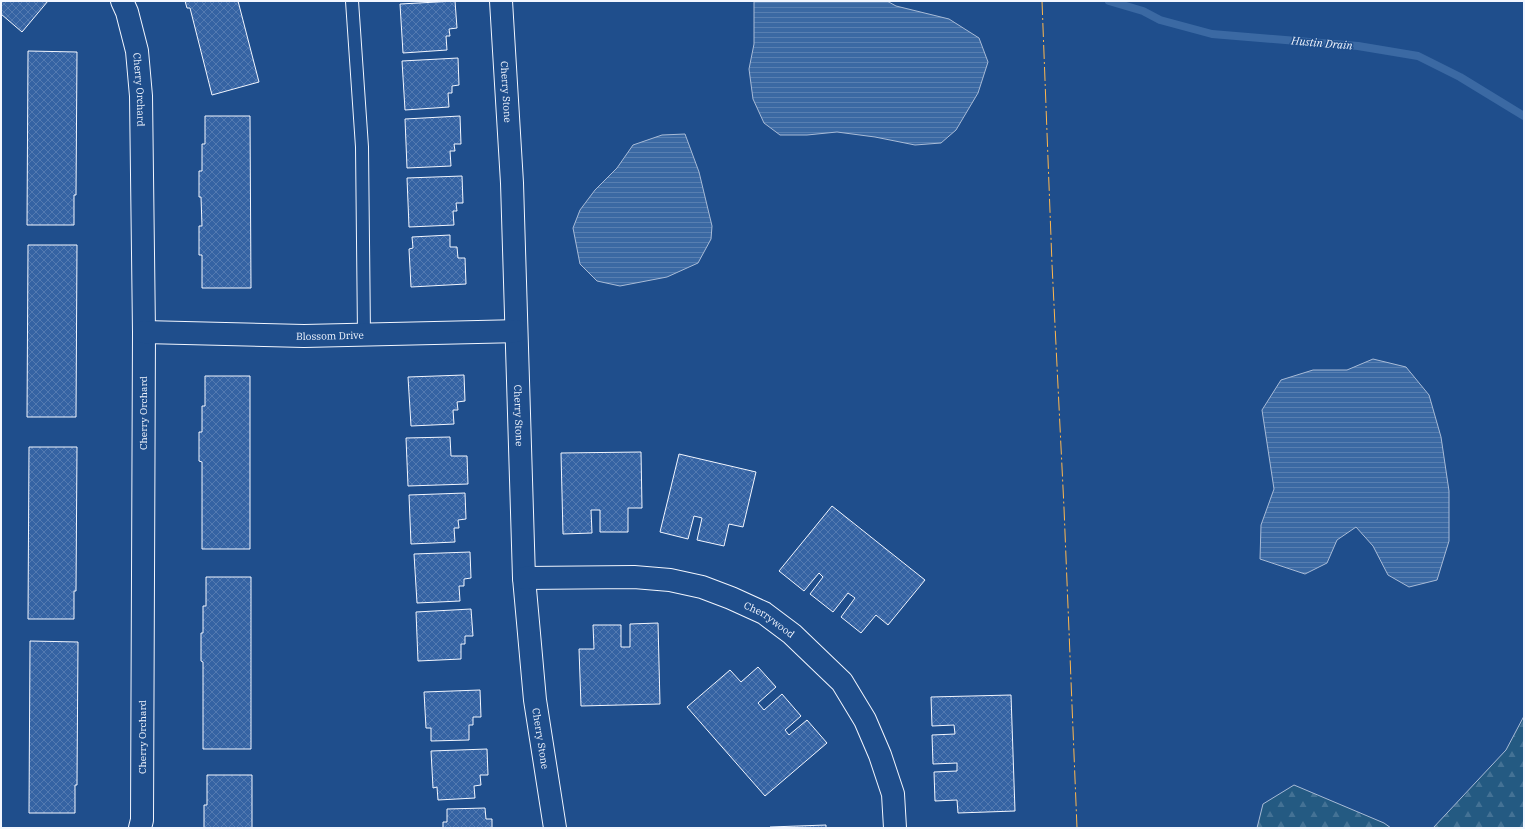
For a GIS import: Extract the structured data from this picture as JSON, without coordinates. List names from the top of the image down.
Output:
{
  "streets": {
    "street": [
      "Cherry Orchard",
      "Cherry Stone",
      "Blossom Drive",
      "Cherrywood"
    ]
  },
  "crossings": [
    ["Cherry Orchard", "Blossom Drive"],
    ["Cherry Stone", "Blossom Drive"],
    ["Cherry Stone", "Cherrywood"]
  ],
  "water": ["Hustin Drain"]
}
